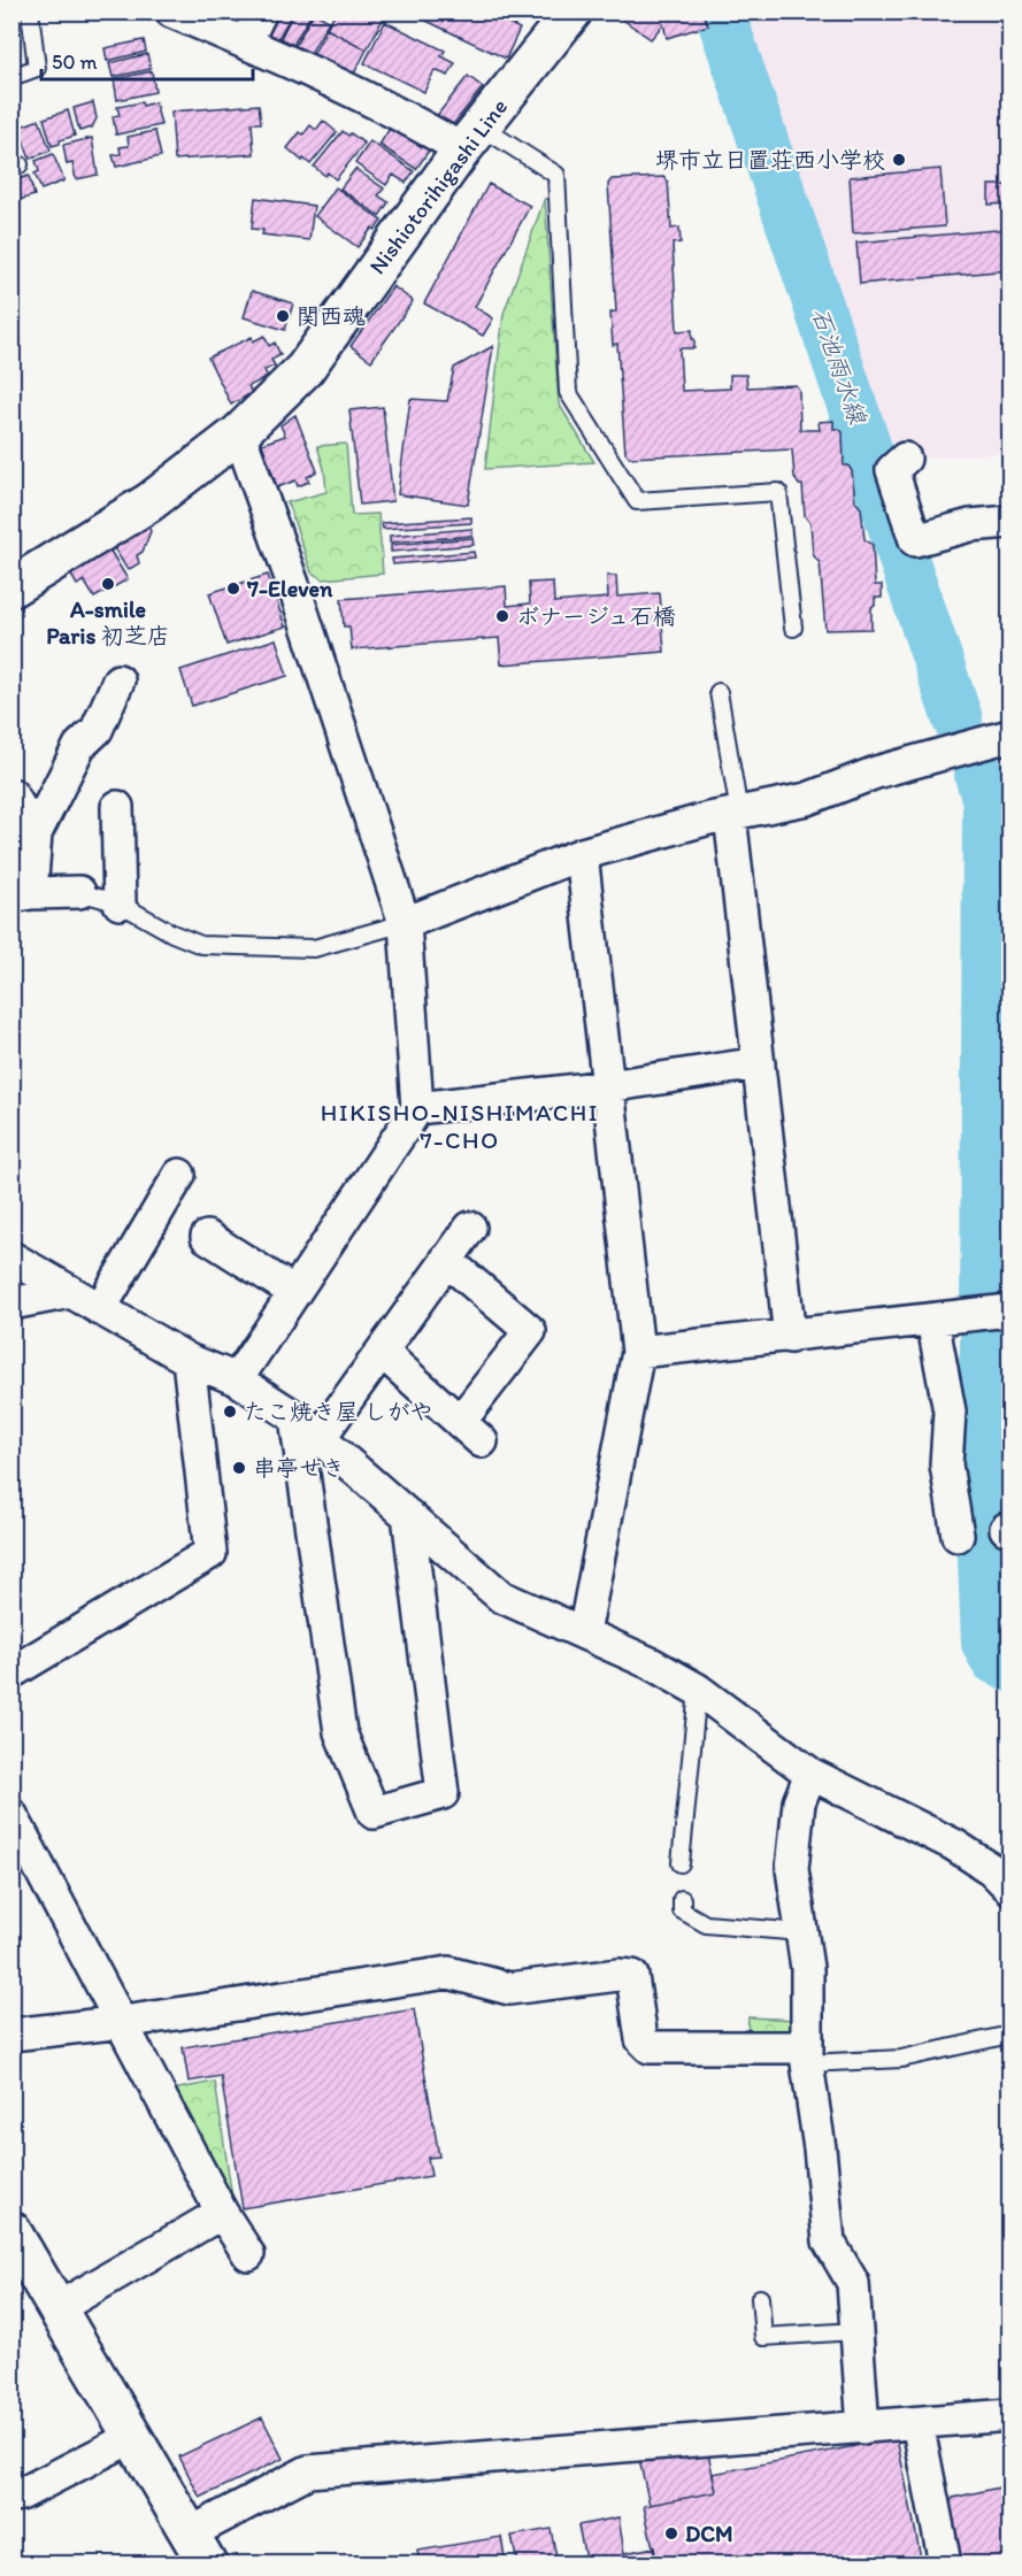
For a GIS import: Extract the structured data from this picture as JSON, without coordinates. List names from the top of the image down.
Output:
{
  "streets": {
    "main road": ["Nishiotorihigashi Line"]
  },
  "districts": ["HIKISHO-NISHIMACHI 7-CHO"],
  "water": ["石池雨水線"],
  "places": [
    "堺市立日置荘西小学校",
    "関西魂",
    "A-smile Paris 初芝店",
    "7-Eleven",
    "ボナージュ石橋",
    "たこ焼き屋 しがや",
    "串亭せき",
    "DCM"
  ],
  "scale_bar": "50 m"
}
